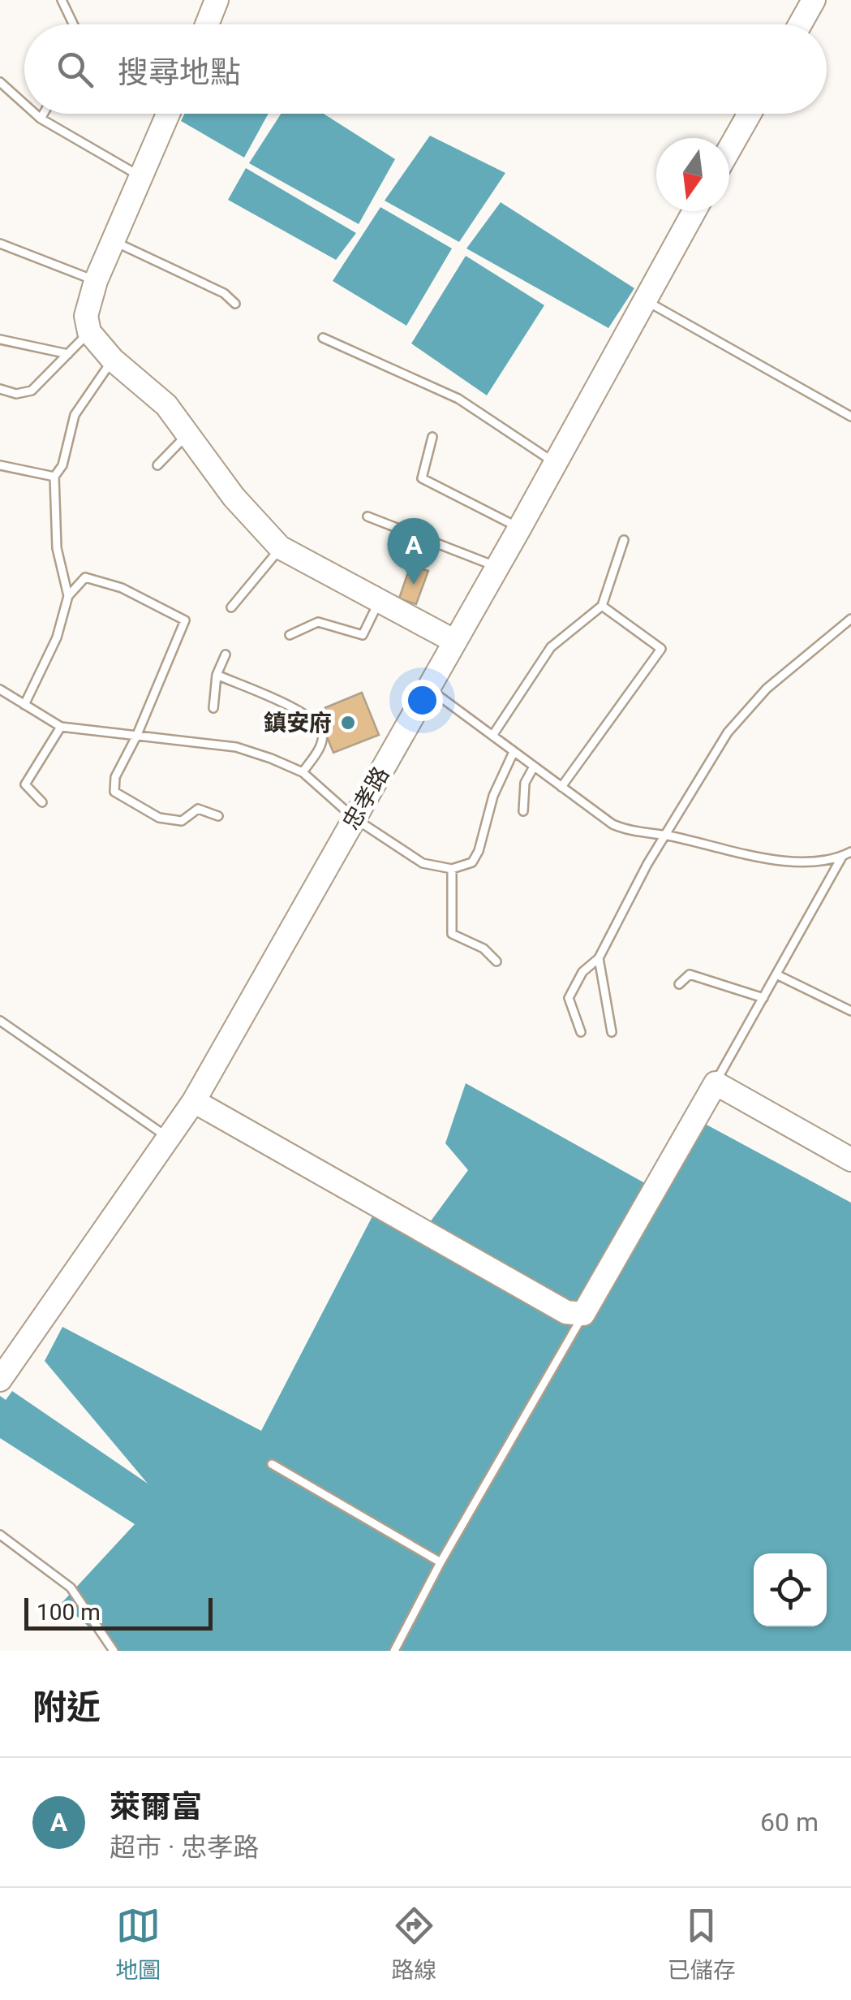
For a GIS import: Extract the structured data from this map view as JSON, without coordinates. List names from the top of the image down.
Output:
{
  "streets": {
    "street": ["忠孝路"]
  },
  "places": ["鎮安府"],
  "scale_bar": "100 m",
  "north": "bottom",
  "page": {
    "search": "搜尋地點",
    "pins": "A",
    "scale": "100 m",
    "heading": "附近",
    "list": [
      {
        "mark": "A",
        "name": "萊爾富",
        "note": "超市 · 忠孝路",
        "value": "60 m"
      }
    ],
    "nav": ["地圖", "路線", "已儲存"]
  }
}
